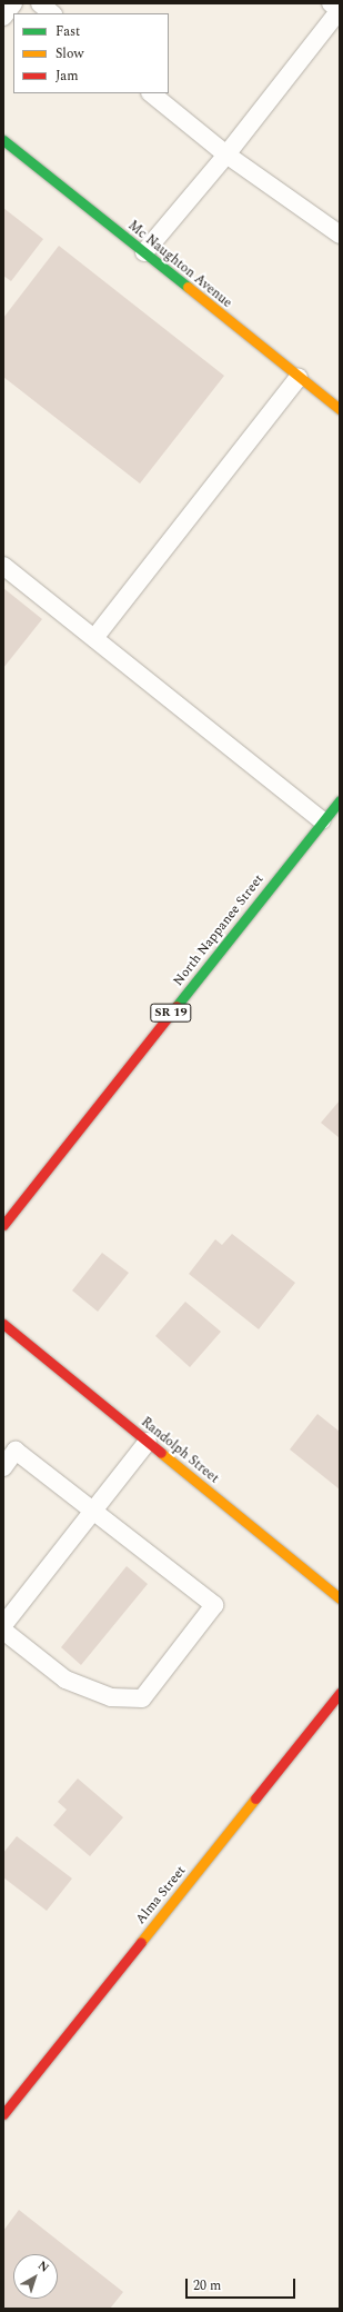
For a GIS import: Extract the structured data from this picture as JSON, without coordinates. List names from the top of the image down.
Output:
{
  "streets": {
    "street": [
      "Mc Naughton Avenue",
      "North Nappanee Street",
      "SR 19",
      "Randolph Street",
      "Alma Street"
    ]
  },
  "legend": ["Fast", "Slow", "Jam"],
  "scale_bar": "20 m",
  "north": "top right"
}
